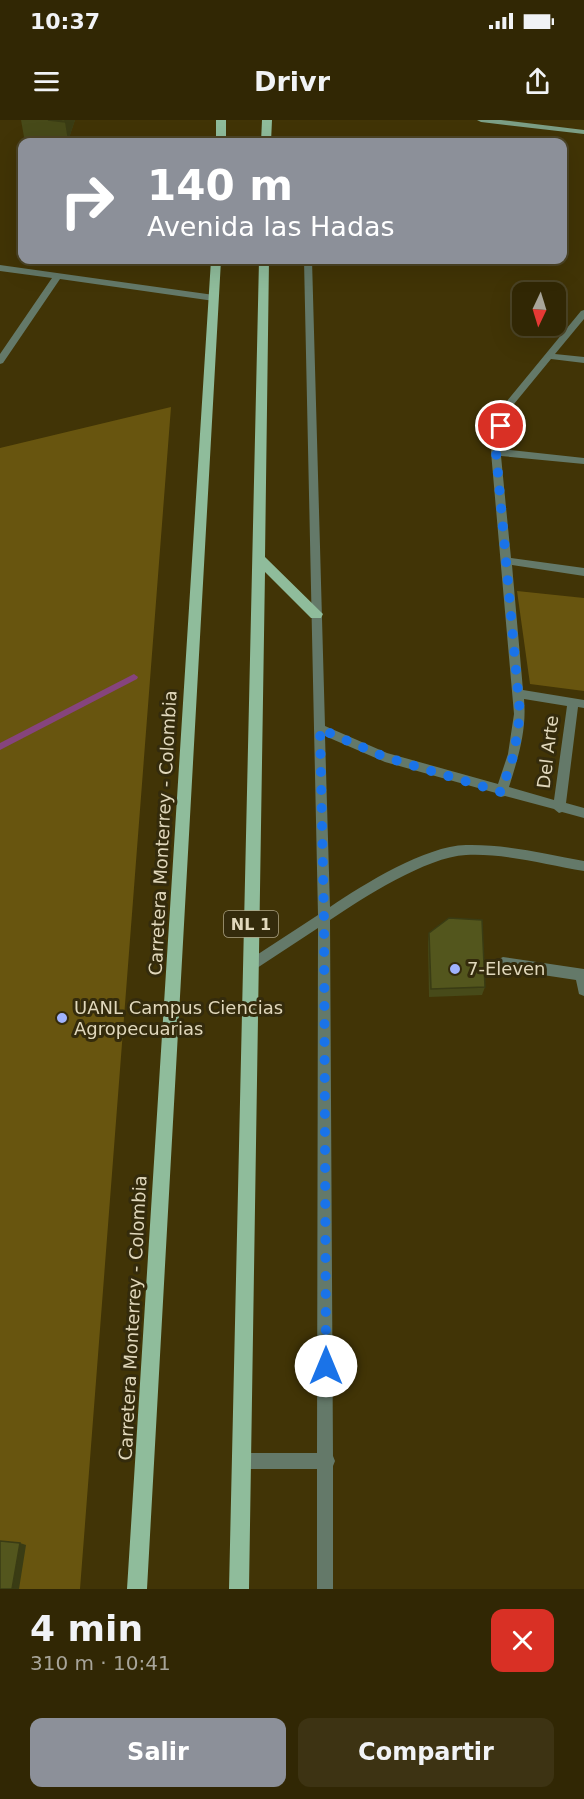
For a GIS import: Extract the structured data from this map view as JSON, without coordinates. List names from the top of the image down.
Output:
{
  "streets": {
    "main road": ["Carretera Monterrey - Colombia", "NL 1"],
    "street": ["Del Arte"]
  },
  "places": ["7-Eleven", "UANL Campus Ciencias Agropecuarias"],
  "north": "bottom",
  "page": {
    "status": "10:37",
    "header": "Drivr",
    "turn": ["140 m", "Avenida las Hadas"],
    "heading": ["4 min", "310 m · 10:41"],
    "buttons": ["Salir", "Compartir"]
  }
}
